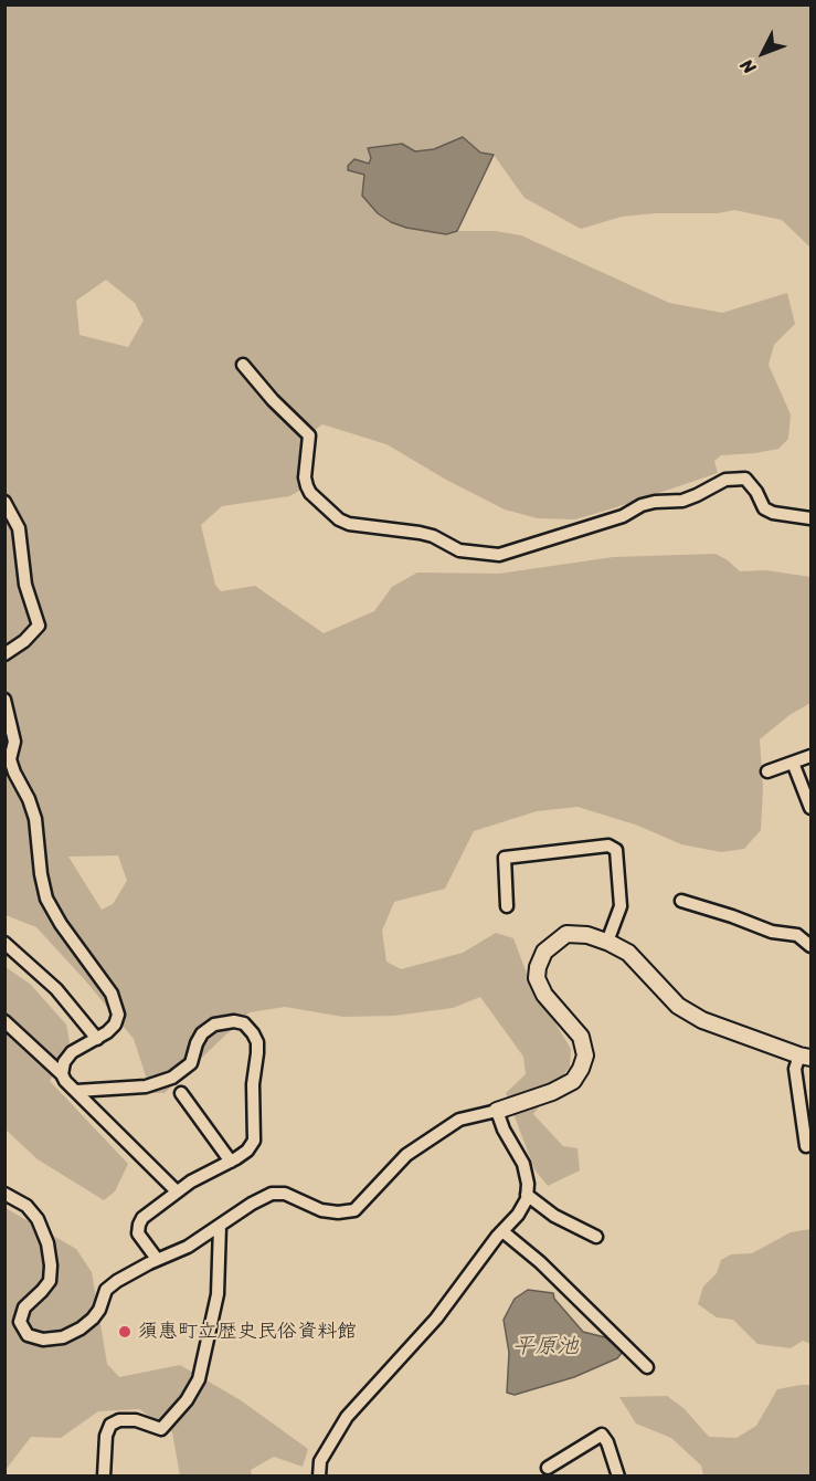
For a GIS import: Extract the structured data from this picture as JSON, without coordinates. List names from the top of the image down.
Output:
{
  "water": ["平原池"],
  "places": ["須惠町立歴史民俗資料館"],
  "north": "bottom left"
}
